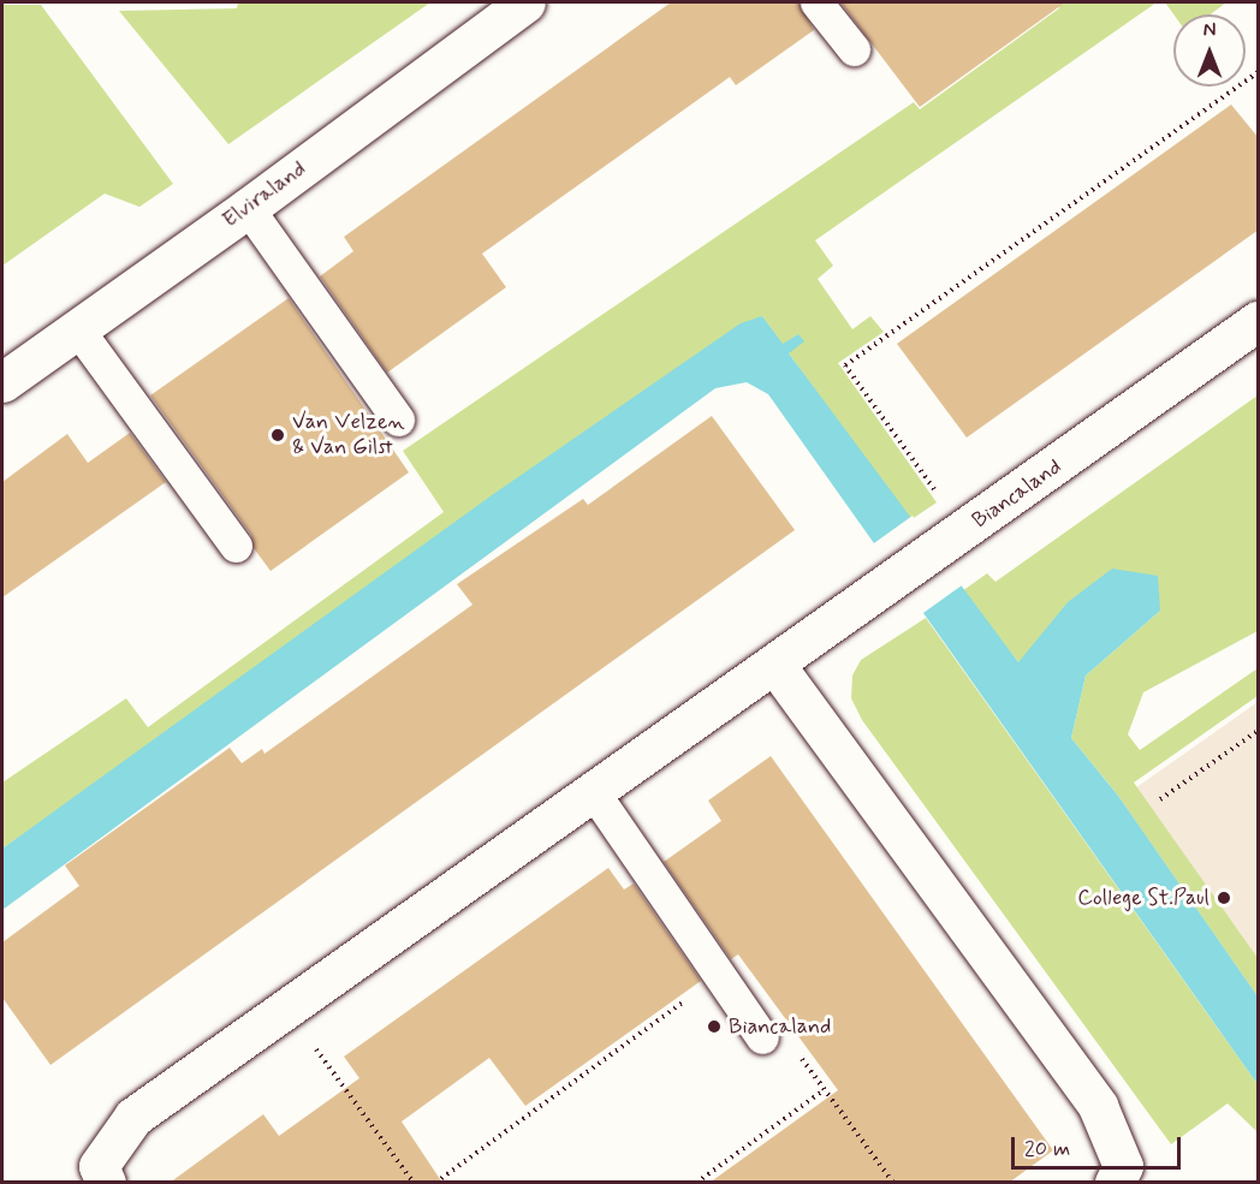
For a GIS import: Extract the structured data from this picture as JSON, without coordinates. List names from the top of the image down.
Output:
{
  "streets": {
    "street": ["Elviraland", "Biancaland"]
  },
  "places": ["Van Velzen & Van Gilst", "College St.Paul", "Biancaland"],
  "scale_bar": "20 m",
  "north": "top"
}
